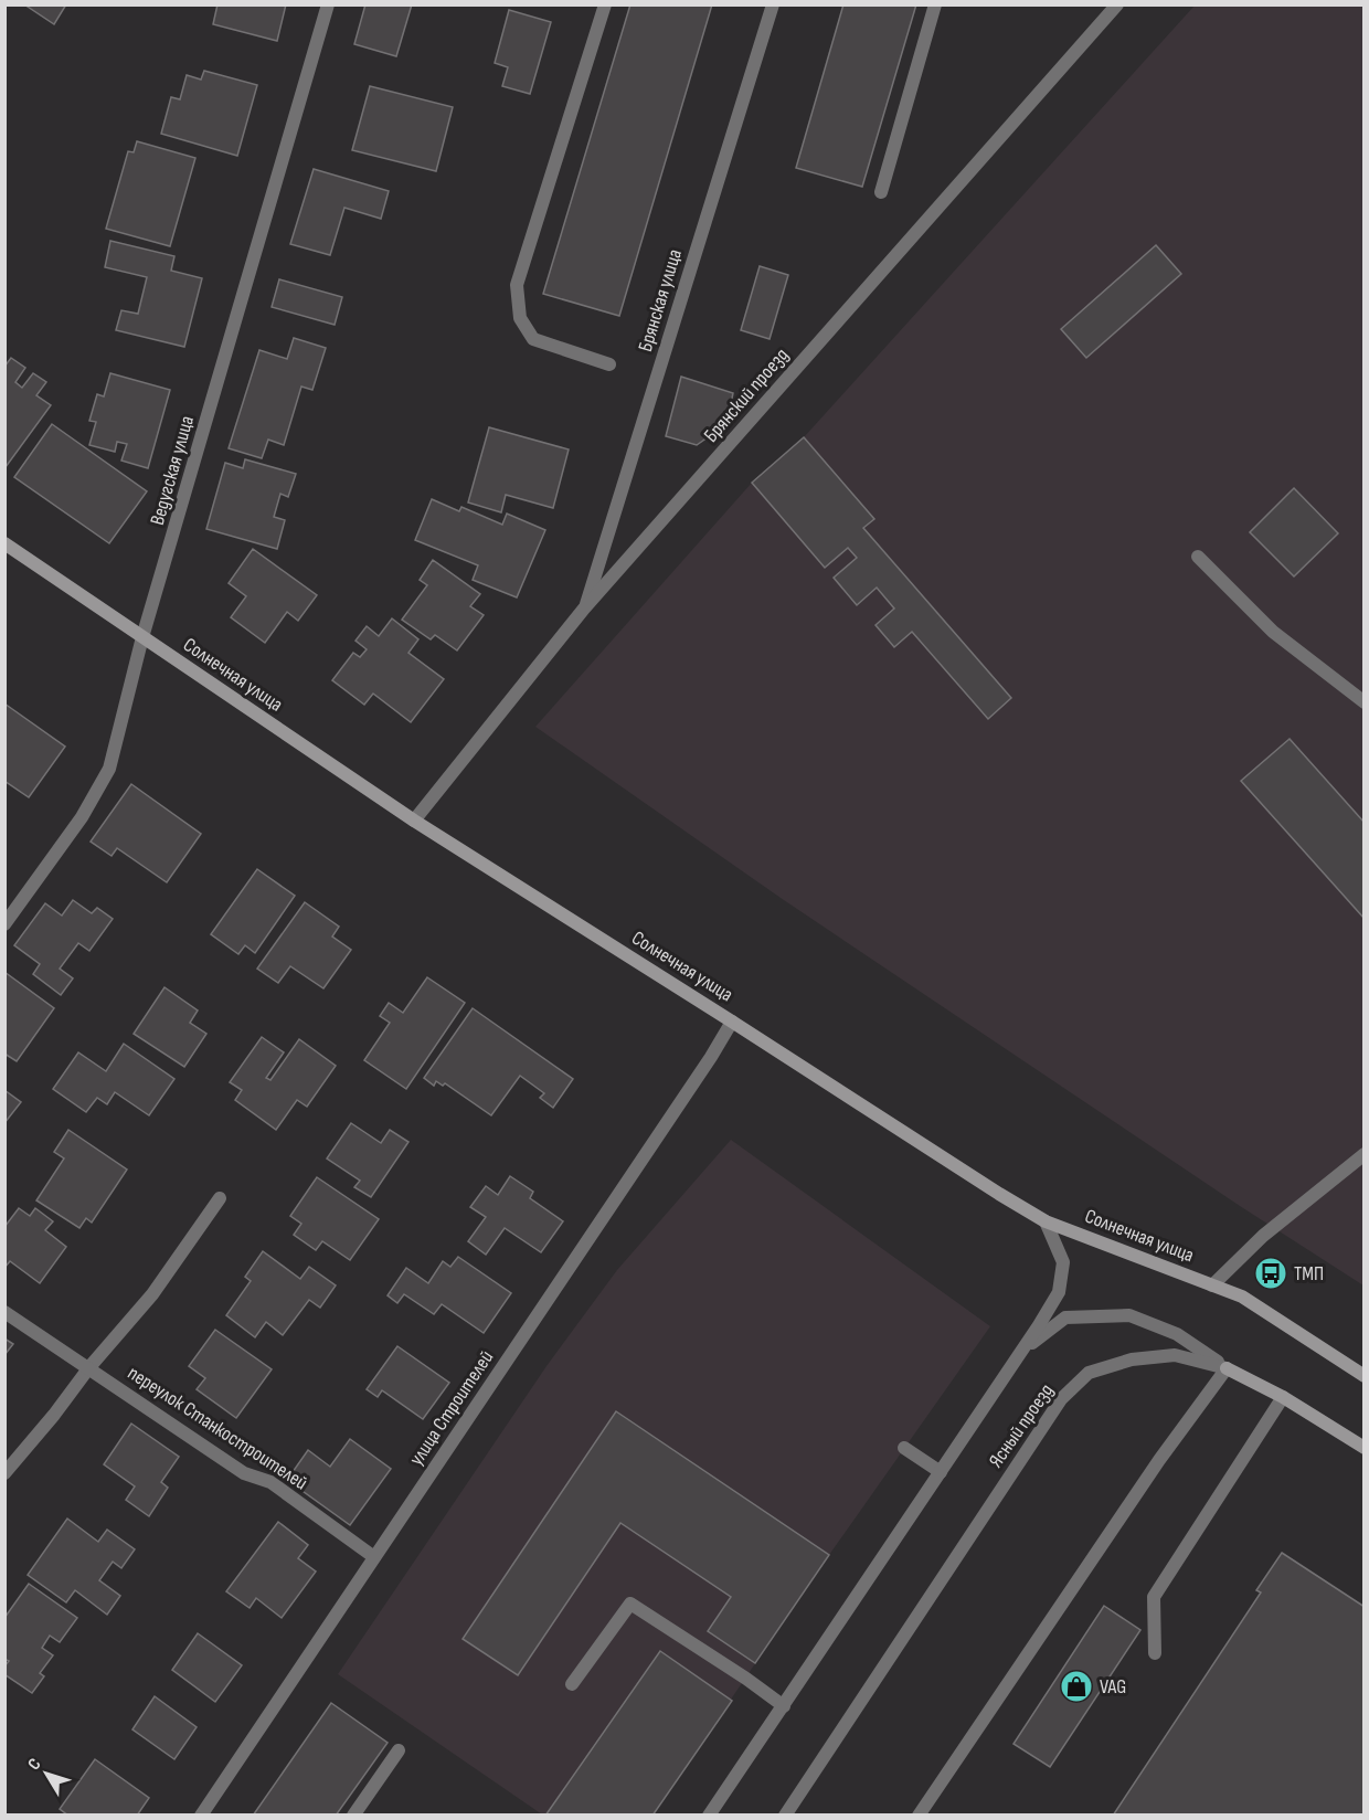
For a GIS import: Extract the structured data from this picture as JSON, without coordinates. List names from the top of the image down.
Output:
{
  "streets": {
    "main road": ["Солнечная улица"],
    "street": [
      "Брянская улица",
      "Брянский проезд",
      "Ведугская улица",
      "улица Строителей",
      "Ясный проезд",
      "переулок Станкостроителей"
    ]
  },
  "crossings": [
    ["Брянская улица", "Брянский проезд"],
    ["Брянский проезд", "Солнечная улица"],
    ["Ведугская улица", "Солнечная улица"],
    ["Солнечная улица", "улица Строителей"],
    ["Солнечная улица", "Ясный проезд"],
    ["улица Строителей", "переулок Станкостроителей"]
  ],
  "places": {
    "bus stop": ["ТМП"],
    "shop": ["VAG"]
  },
  "north": "top left"
}
